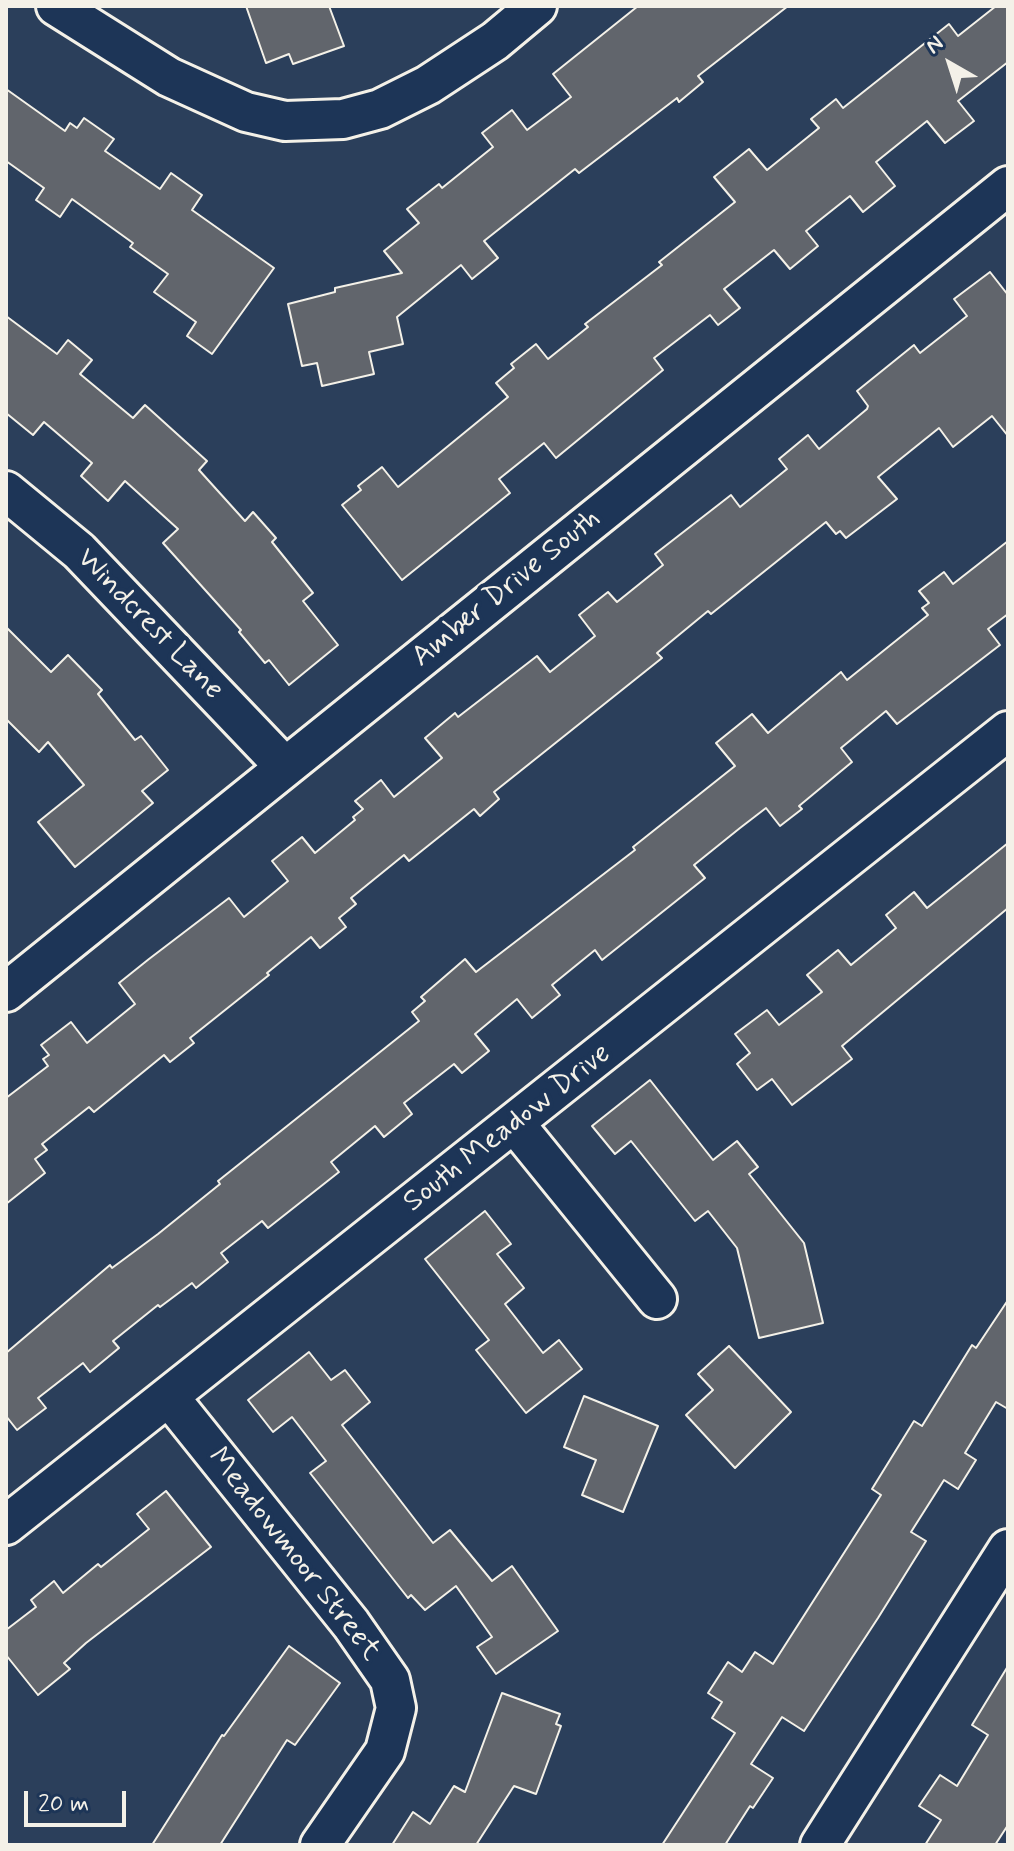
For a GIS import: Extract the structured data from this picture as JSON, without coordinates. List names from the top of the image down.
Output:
{
  "streets": {
    "street": [
      "Amber Drive South",
      "Windcrest Lane",
      "South Meadow Drive",
      "Meadowmoor Street"
    ]
  },
  "crossings": [
    ["Amber Drive South", "Windcrest Lane"],
    ["South Meadow Drive", "Meadowmoor Street"]
  ],
  "scale_bar": "20 m",
  "north": "top left"
}
